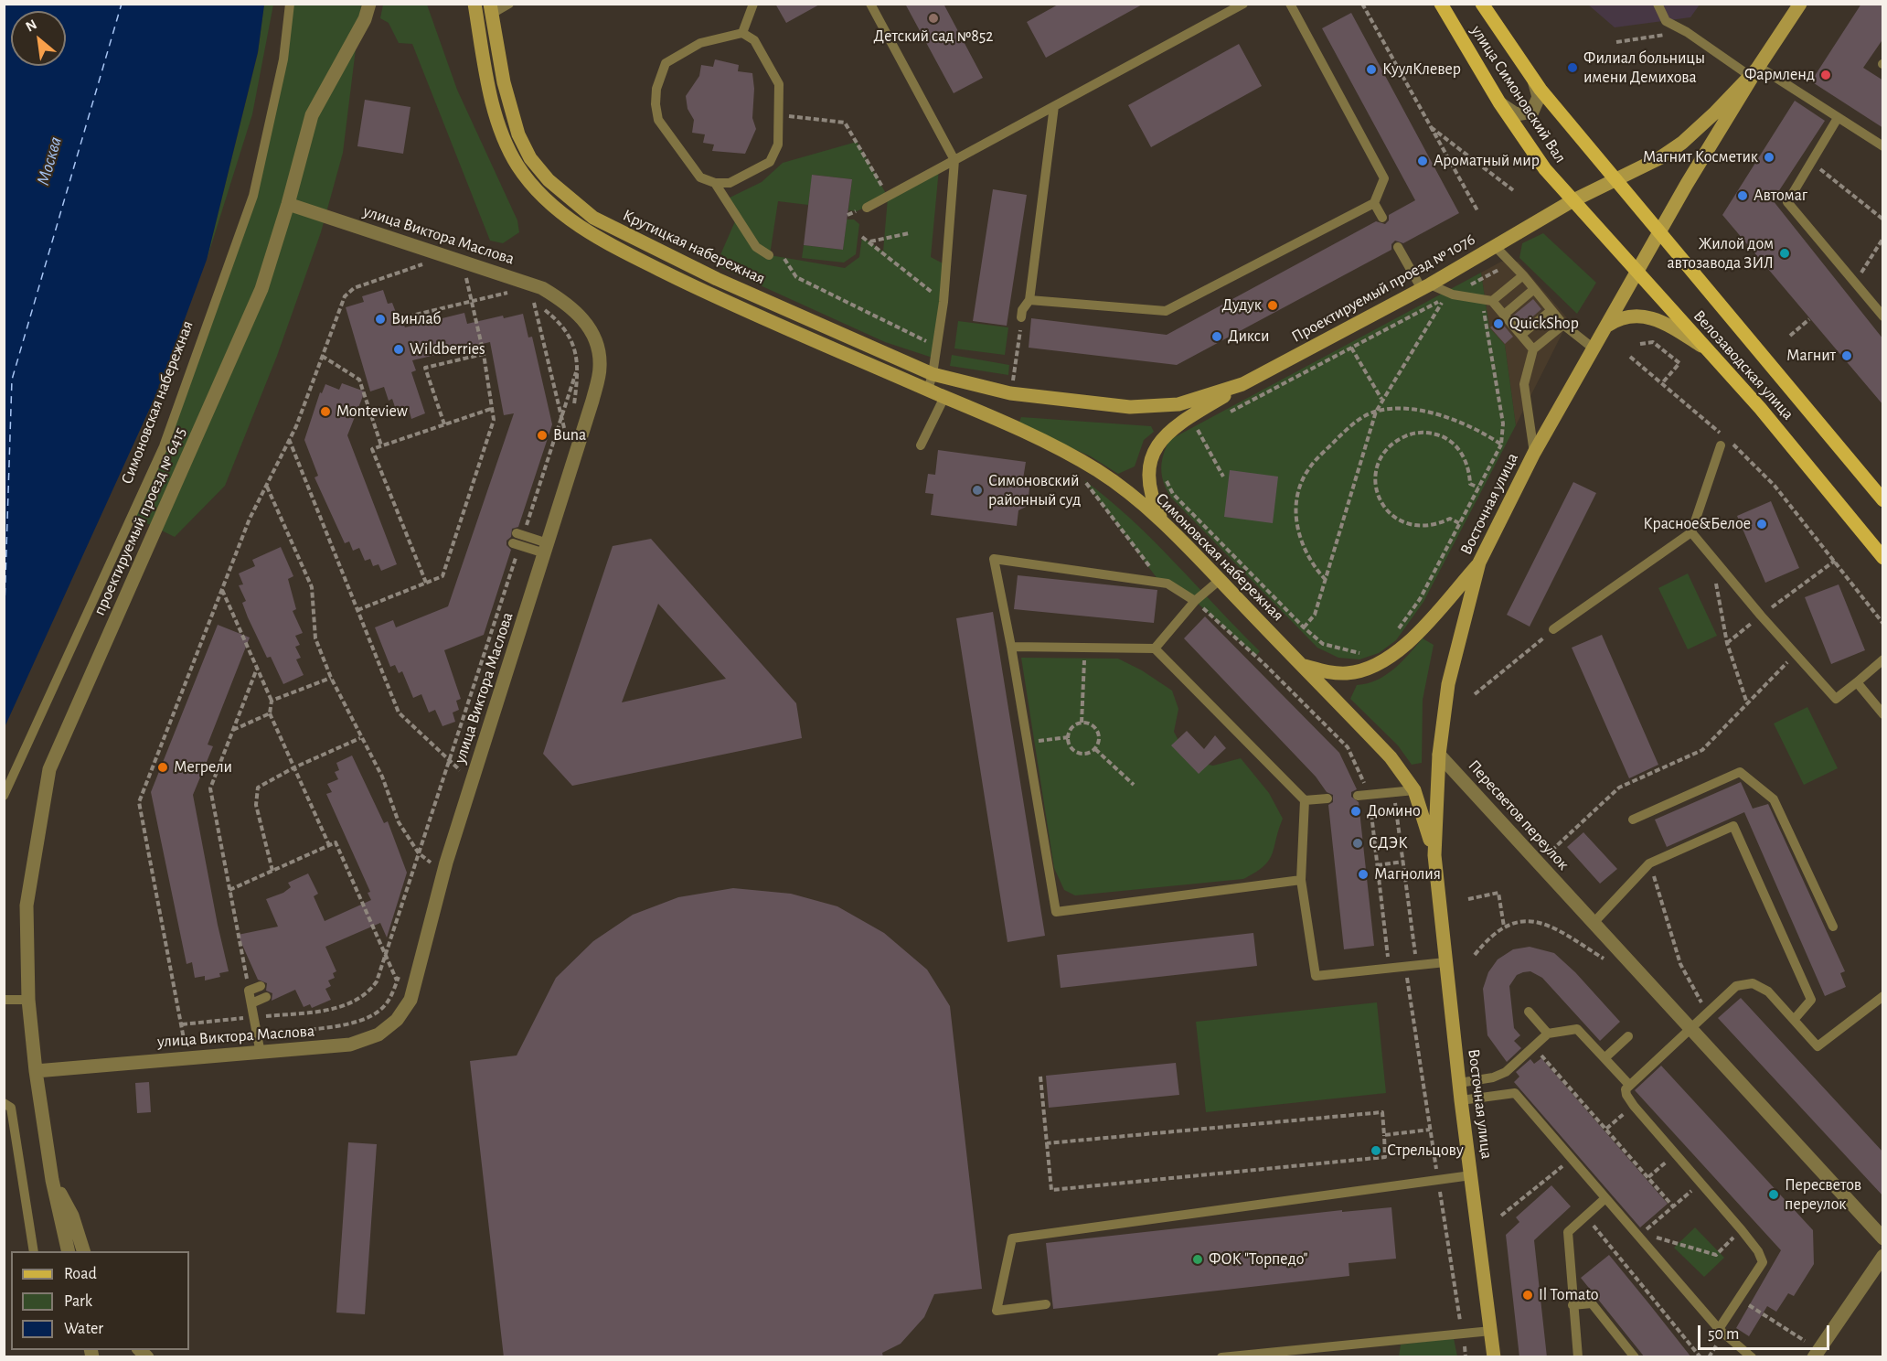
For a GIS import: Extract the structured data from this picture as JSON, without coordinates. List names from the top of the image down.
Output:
{
  "streets": {
    "main road": [
      "улица Симоновский Вал",
      "Крутицкая набережная",
      "Проектируемый проезд № 1076",
      "Велозаводская улица",
      "Симоновская набережная",
      "Восточная улица"
    ],
    "street": ["улица Виктора Маслова", "проектируемый проезд № 6415", "Пересветов переулок"]
  },
  "crossings": [
    ["улица Симоновский Вал", "Проектируемый проезд № 1076"],
    ["улица Симоновский Вал", "Велозаводская улица"],
    ["улица Виктора Маслова", "проектируемый проезд № 6415"],
    ["Крутицкая набережная", "Проектируемый проезд № 1076"],
    ["Крутицкая набережная", "Симоновская набережная"],
    ["Проектируемый проезд № 1076", "Велозаводская улица"],
    ["Проектируемый проезд № 1076", "Восточная улица"],
    ["Велозаводская улица", "Восточная улица"],
    ["Симоновская набережная", "Восточная улица"],
    ["Восточная улица", "Пересветов переулок"]
  ],
  "water": ["Москва"],
  "places": [
    "Детский сад №852",
    "Филиал больницы имени Демихова",
    "КуулКлевер",
    "Фармленд",
    "Магнит Косметик",
    "Ароматный мир",
    "Автомаг",
    "Жилой дом автозавода ЗИЛ",
    "Дудук",
    "Винлаб",
    "QuickShop",
    "Дикси",
    "Wildberries",
    "Магнит",
    "Monteview",
    "Buna",
    "Симоновский районный суд",
    "Красное&Белое",
    "Мегрели",
    "Домино",
    "СДЭК",
    "Магнолия",
    "Стрельцову",
    "Пересветов переулок",
    "ФОК \"Торпедо\"",
    "Il Tomato"
  ],
  "legend": ["Road", "Park", "Water"],
  "scale_bar": "50 m",
  "north": "top left"
}
